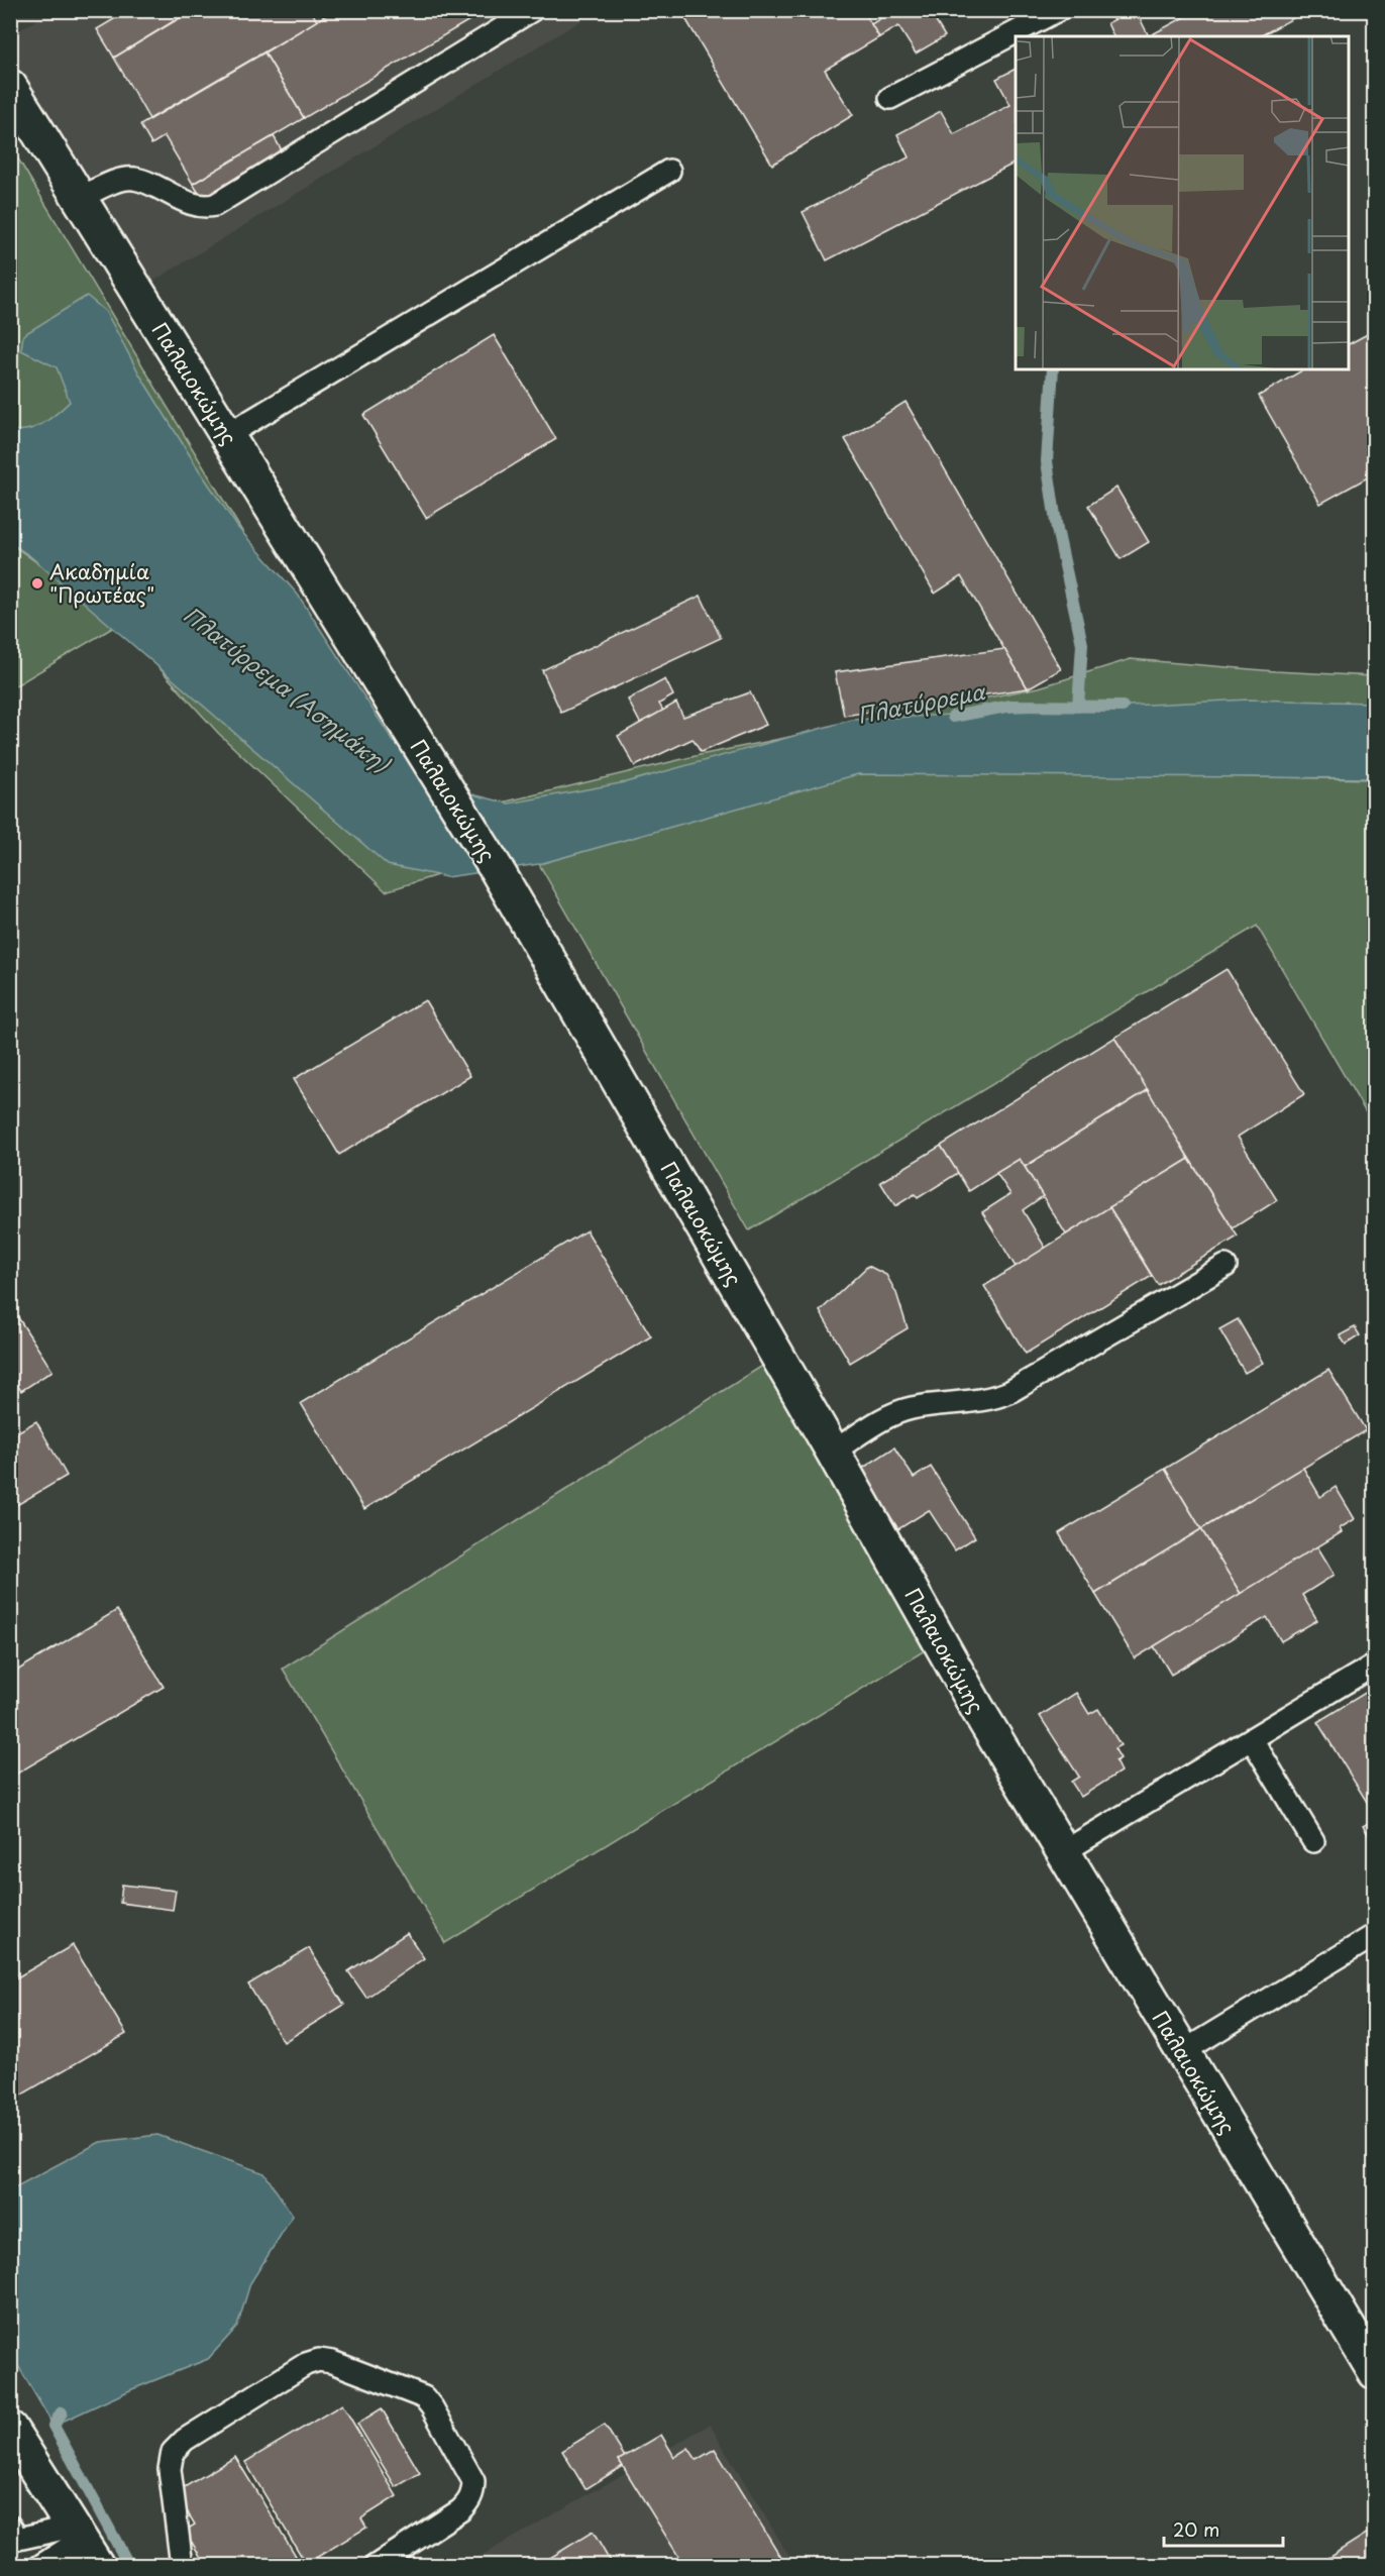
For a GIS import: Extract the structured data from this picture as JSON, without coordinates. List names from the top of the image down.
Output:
{
  "streets": {
    "street": ["Παλαιοκώμης"]
  },
  "water": ["Πλατύρρεμα (Ασημάκη)", "Πλατύρρεμα"],
  "places": ["Ακαδημία \"Πρωτέας\""],
  "scale_bar": "20 m"
}
